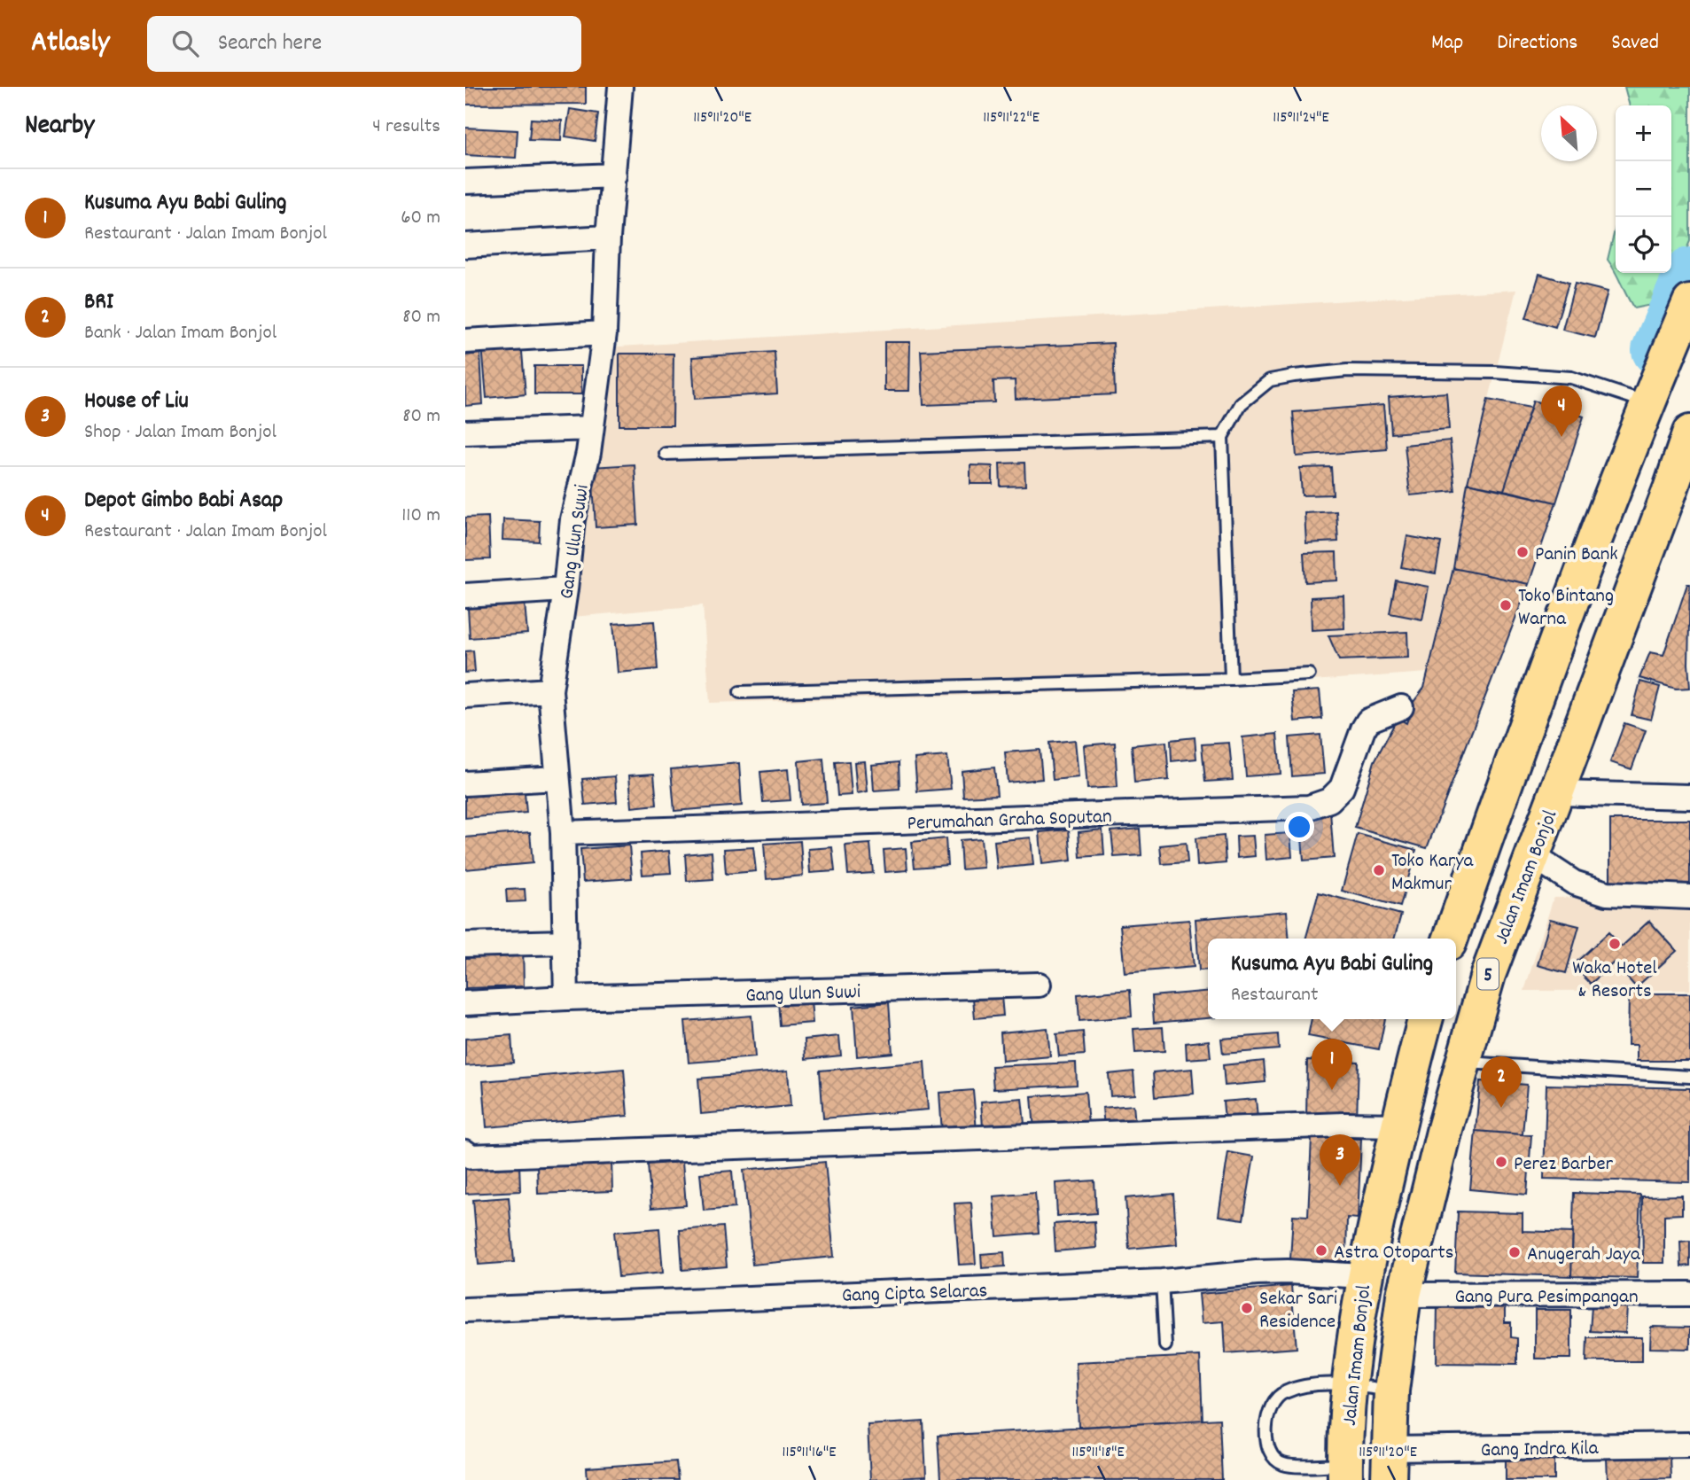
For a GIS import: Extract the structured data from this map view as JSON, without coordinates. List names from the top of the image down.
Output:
{
  "streets": {
    "highway": ["Jalan Imam Bonjol", "5"],
    "street": [
      "Gang Ulun Suwi",
      "Perumahan Graha Soputan",
      "Gang Cipta Selaras",
      "Gang Pura Pesimpangan",
      "Gang Indra Kila"
    ]
  },
  "crossings": [
    ["Gang Ulun Suwi", "Perumahan Graha Soputan"],
    ["Jalan Imam Bonjol", "Gang Cipta Selaras"],
    ["Jalan Imam Bonjol", "Gang Pura Pesimpangan"],
    ["Jalan Imam Bonjol", "Gang Indra Kila"]
  ],
  "places": [
    "Panin Bank",
    "Toko Bintang Warna",
    "Toko Karya Makmur",
    "Waka Hotel & Resorts",
    "Perez Barber",
    "Astra Otoparts",
    "Anugerah Jaya",
    "Sekar Sari Residence"
  ],
  "north": "top left",
  "page": {
    "header": "Atlasly",
    "search": "Search here",
    "nav": ["Map", "Directions", "Saved"],
    "heading": ["Nearby", "4 results"],
    "map_buttons": ["+", "−"],
    "list": [
      {
        "mark": "1",
        "name": "Kusuma Ayu Babi Guling",
        "note": "Restaurant · Jalan Imam Bonjol",
        "value": "60 m"
      },
      {
        "mark": "2",
        "name": "BRI",
        "note": "Bank · Jalan Imam Bonjol",
        "value": "80 m"
      },
      {
        "mark": "3",
        "name": "House of Liu",
        "note": "Shop · Jalan Imam Bonjol",
        "value": "80 m"
      },
      {
        "mark": "4",
        "name": "Depot Gimbo Babi Asap",
        "note": "Restaurant · Jalan Imam Bonjol",
        "value": "110 m"
      }
    ],
    "pins": [
      "4",
      "1",
      "2",
      "3"
    ],
    "popup": ["Kusuma Ayu Babi Guling", "Restaurant"]
  },
  "coordinates": [
    "115°11'20\"E",
    "115°11'22\"E",
    "115°11'24\"E",
    "115°11'16\"E",
    "115°11'18\"E"
  ]
}
